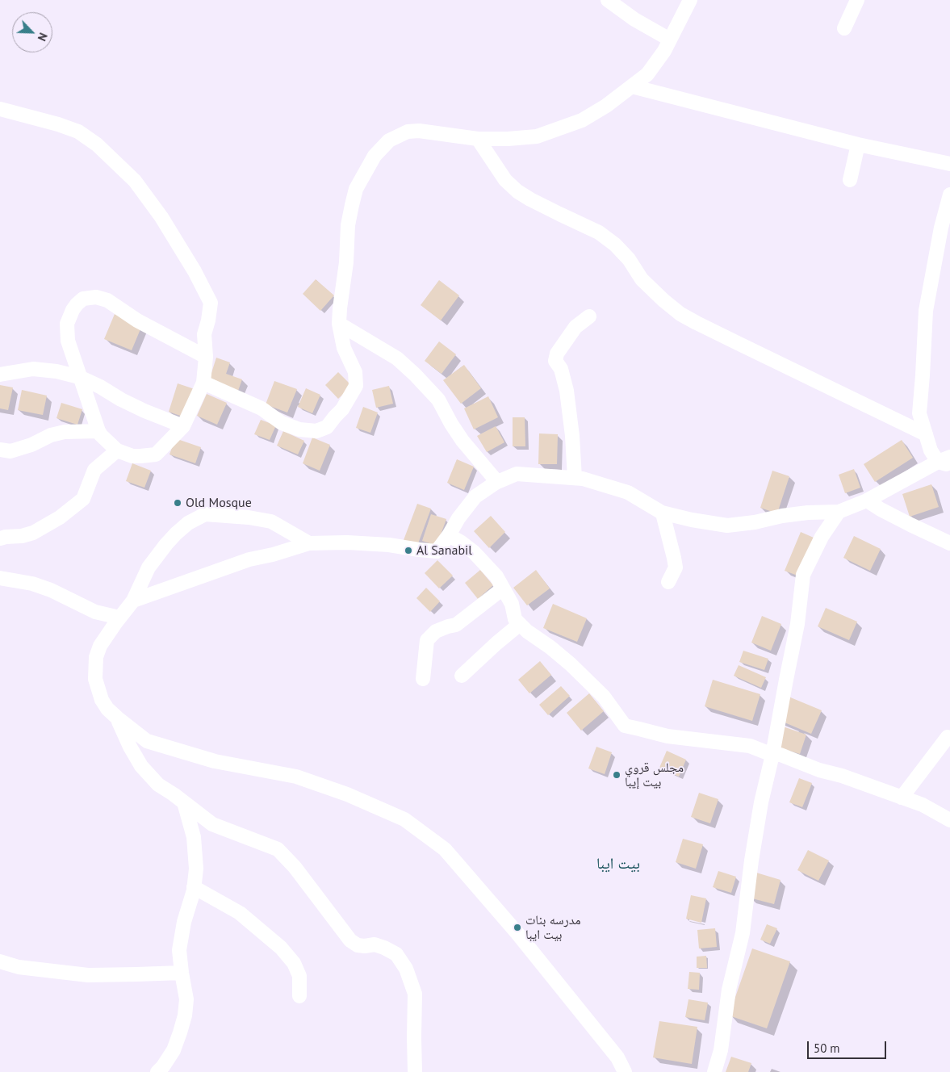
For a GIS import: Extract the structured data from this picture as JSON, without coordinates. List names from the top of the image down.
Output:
{
  "districts": ["بيت ايبا"],
  "places": [
    "Old Mosque",
    "Al Sanabil",
    "مجلس قروي بيت إيبا",
    "مدرسه بنات بيت ايبا"
  ],
  "scale_bar": "50 m",
  "north": "bottom right"
}
